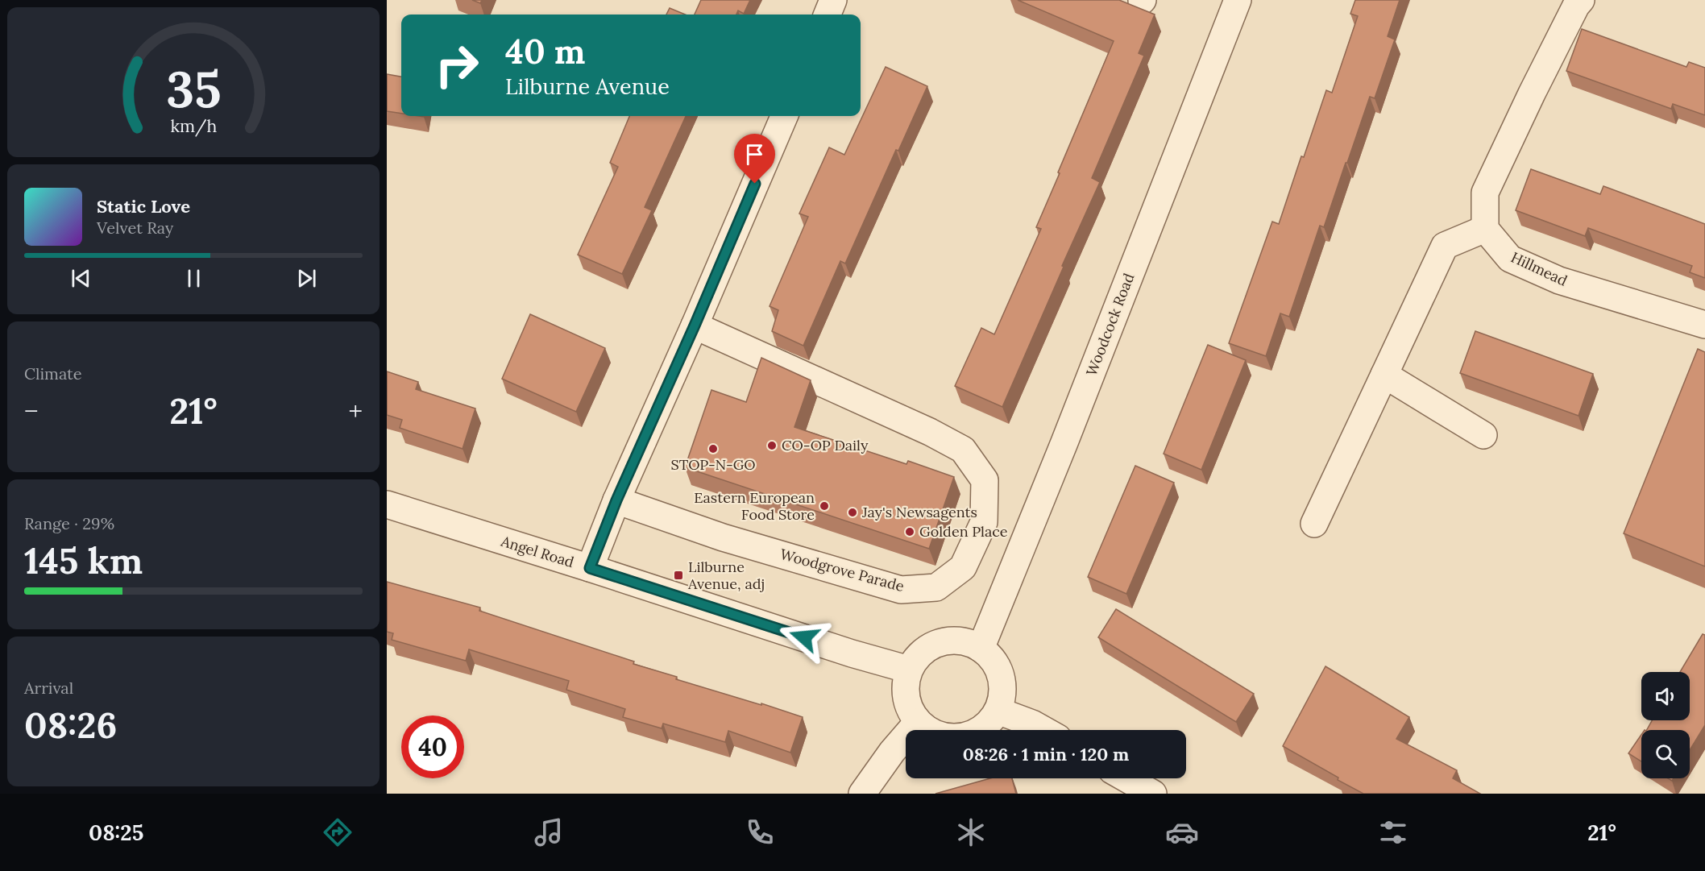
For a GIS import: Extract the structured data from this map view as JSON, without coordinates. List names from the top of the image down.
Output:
{
  "streets": {
    "street": [
      "Hillmead",
      "Woodcock Road",
      "Angel Road",
      "Woodgrove Parade"
    ]
  },
  "crossings": [
    ["Woodcock Road", "Angel Road"]
  ],
  "places": {
    "other": [
      "CO-OP Daily",
      "STOP-N-GO",
      "Eastern European Food Store",
      "Jay's Newsagents",
      "Golden Place"
    ],
    "transit": ["Lilburne Avenue, adj"]
  },
  "page": {
    "turn": ["40 m", "Lilburne Avenue"],
    "song": ["Static Love", "Velvet Ray"],
    "tile": [
      "Climate",
      ["Range · 29%", "145 km"],
      ["Arrival", "08:26"]
    ],
    "heat": ["−", "21°", "+"],
    "limit": "40",
    "trip": "08:26 · 1 min · 120 m",
    "tabs": ["08:25", "21°"],
    "gauge": ["35", "km/h"]
  }
}
